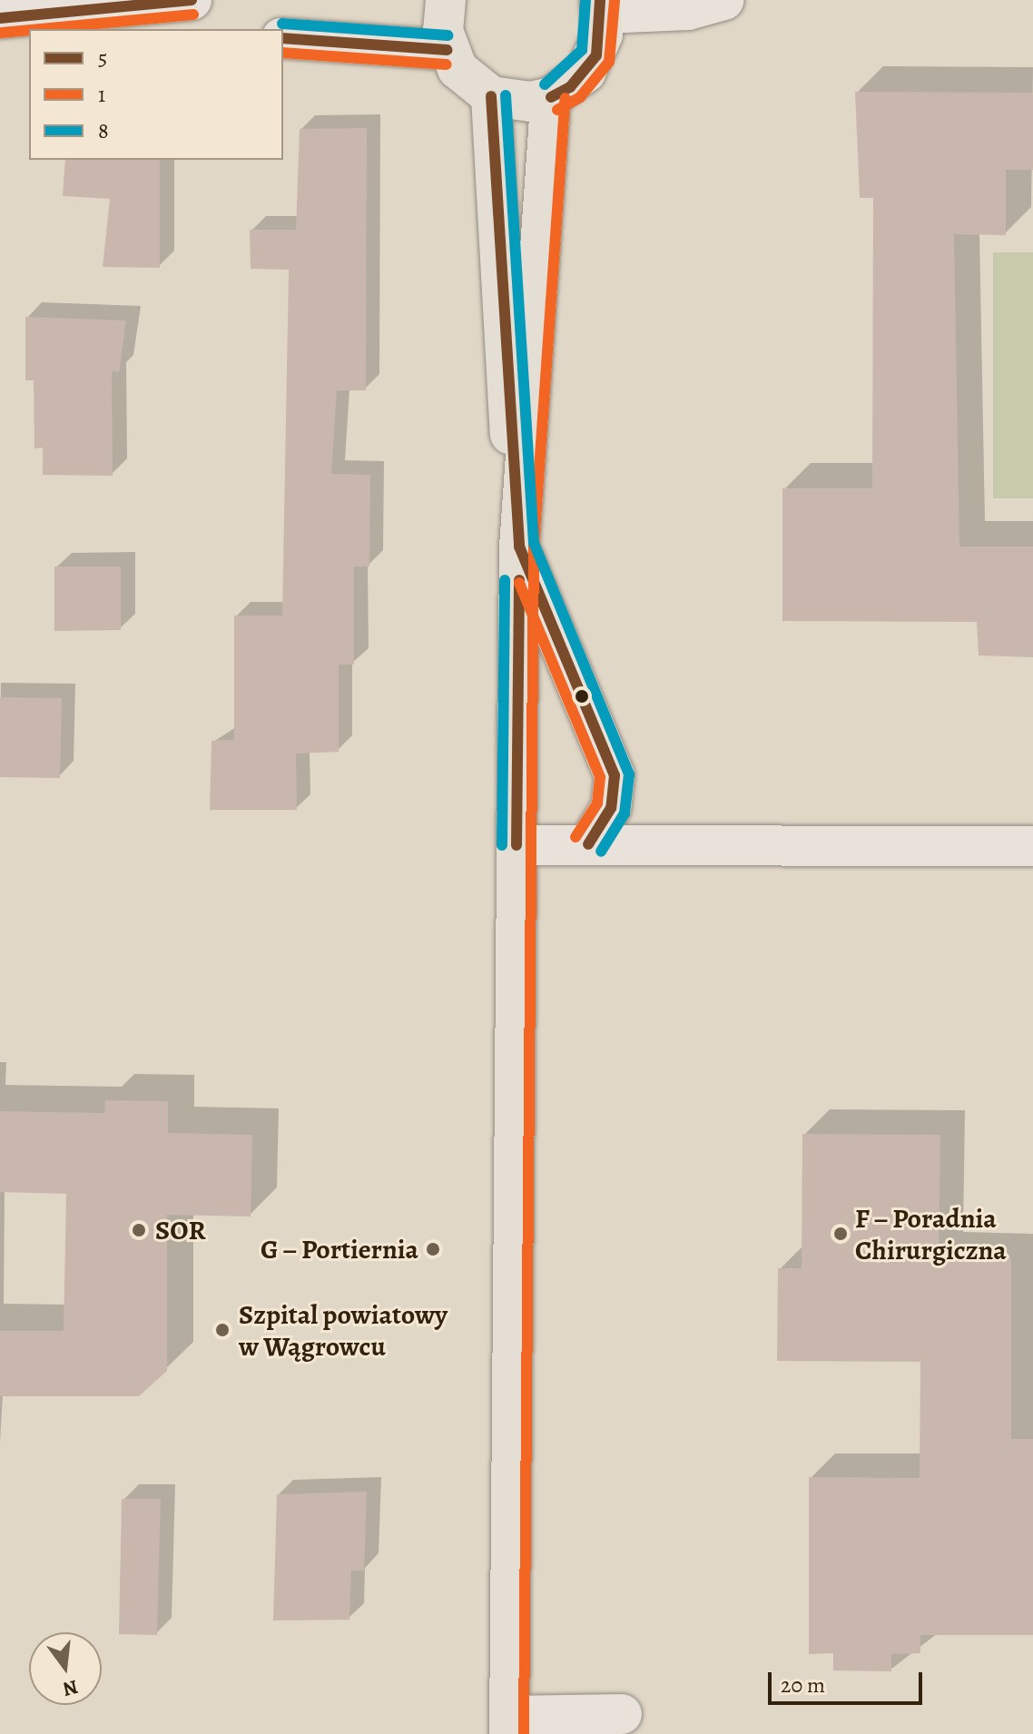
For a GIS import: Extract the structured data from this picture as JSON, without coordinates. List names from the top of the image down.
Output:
{
  "places": [
    "SOR",
    "F – Poradnia Chirurgiczna",
    "G – Portiernia",
    "Szpital powiatowy w Wągrowcu"
  ],
  "lines": ["transit line 5", "transit line 8", "transit line 1"],
  "legend": ["5", "1", "8"],
  "scale_bar": "20 m",
  "north": "bottom"
}
